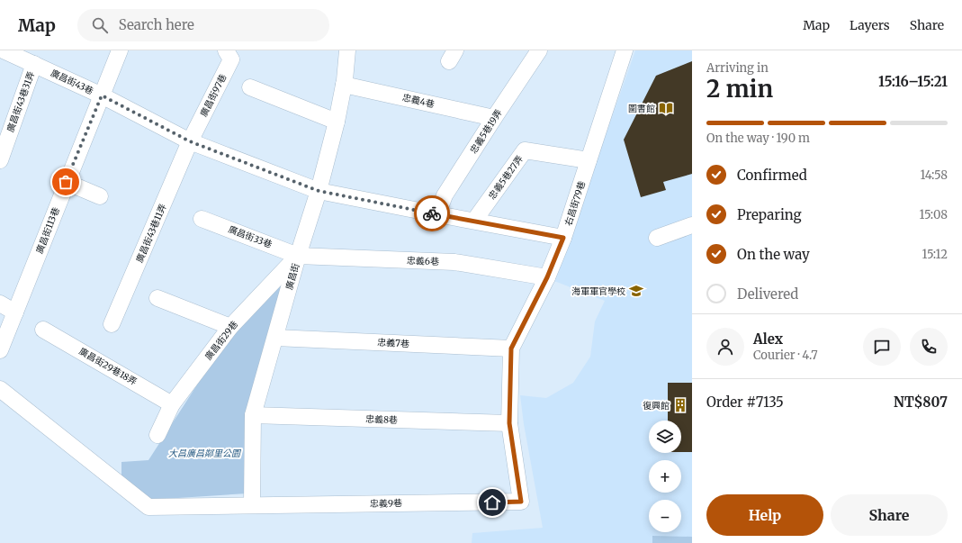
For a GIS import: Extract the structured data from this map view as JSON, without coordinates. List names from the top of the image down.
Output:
{
  "streets": {
    "street": [
      "廣昌街43巷",
      "廣昌街97巷",
      "忠義4巷",
      "廣昌街43巷31弄",
      "忠義5巷19弄",
      "忠義5巷27弄",
      "右昌街79巷",
      "廣昌街113巷",
      "廣昌街43巷11弄",
      "廣昌街33巷",
      "忠義6巷",
      "廣昌街",
      "廣昌街29巷",
      "忠義7巷",
      "廣昌街29巷18弄",
      "忠義8巷",
      "忠義9巷"
    ]
  },
  "crossings": [
    ["廣昌街43巷", "廣昌街97巷"],
    ["廣昌街43巷", "廣昌街43巷31弄"],
    ["廣昌街43巷", "忠義5巷19弄"],
    ["廣昌街43巷", "忠義5巷27弄"],
    ["廣昌街43巷", "右昌街79巷"],
    ["廣昌街43巷", "廣昌街113巷"],
    ["廣昌街43巷", "廣昌街43巷11弄"],
    ["廣昌街43巷", "廣昌街"],
    ["廣昌街97巷", "廣昌街43巷11弄"],
    ["忠義4巷", "忠義5巷19弄"],
    ["忠義4巷", "廣昌街"],
    ["忠義5巷27弄", "右昌街79巷"],
    ["右昌街79巷", "忠義6巷"],
    ["右昌街79巷", "忠義7巷"],
    ["右昌街79巷", "忠義8巷"],
    ["右昌街79巷", "忠義9巷"],
    ["廣昌街33巷", "忠義6巷"],
    ["廣昌街33巷", "廣昌街"],
    ["廣昌街33巷", "廣昌街29巷"],
    ["忠義6巷", "廣昌街"],
    ["忠義6巷", "廣昌街29巷"],
    ["廣昌街", "廣昌街29巷"],
    ["廣昌街", "忠義7巷"],
    ["廣昌街", "忠義8巷"],
    ["廣昌街", "忠義9巷"],
    ["廣昌街29巷", "廣昌街29巷18弄"]
  ],
  "parks": ["大昌廣昌鄰里公園"],
  "places": {
    "library": ["圖書館"],
    "school or university": ["海軍軍官學校"],
    "building": ["復興館"]
  },
  "page": {
    "header": "Map",
    "search": "Search here",
    "nav": ["Map", "Layers", "Share"],
    "heading": ["2 min", "Arriving in", "15:16–15:21"],
    "panel": [
      "Alex",
      "Courier · 4.7",
      "Order #7135",
      "NT$807"
    ],
    "bar": "On the way · 190 m",
    "list": [
      ["Confirmed", "14:58"],
      ["Preparing", "15:08"],
      ["On the way", "15:12"],
      "Delivered"
    ],
    "map_buttons": ["+", "−"],
    "buttons": ["Help", "Share"]
  }
}
